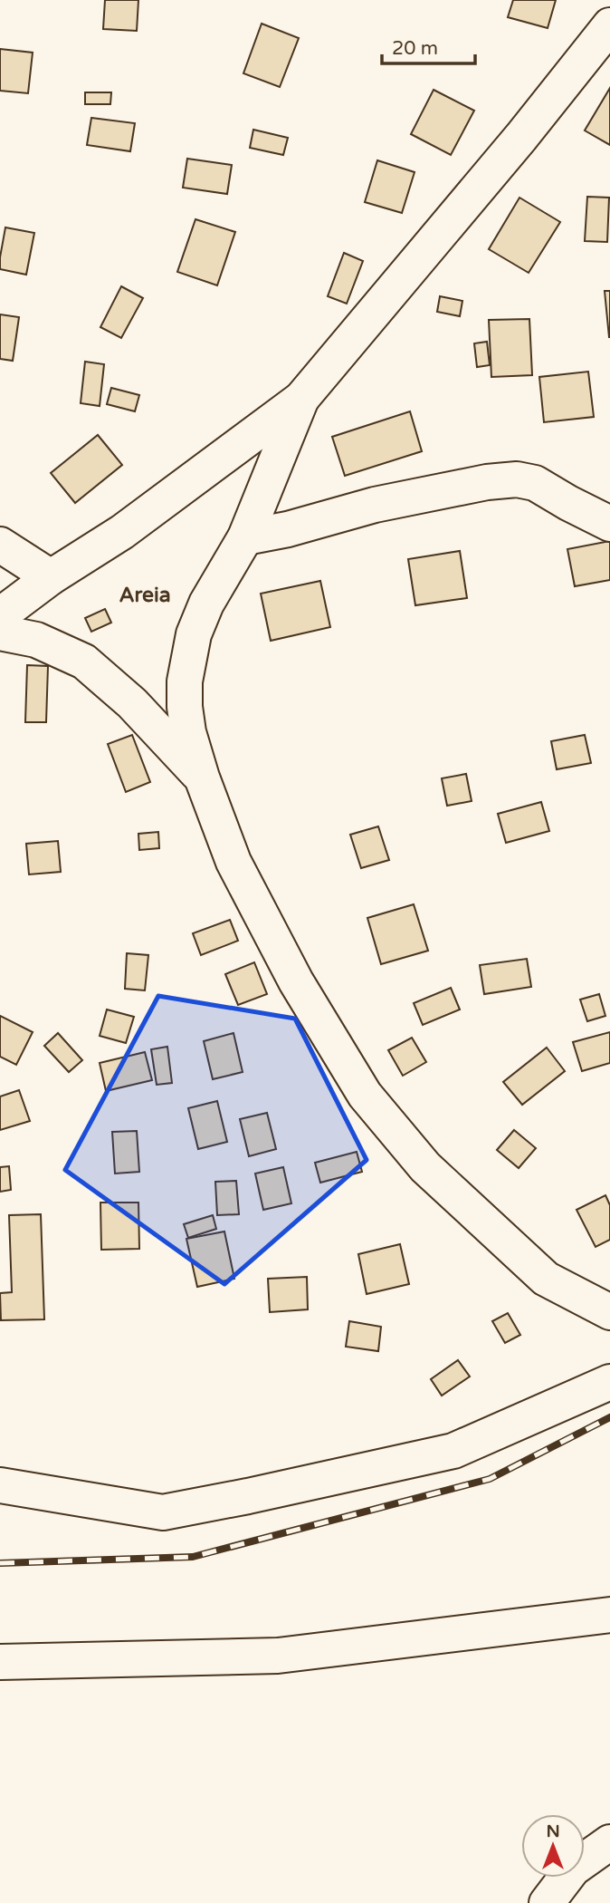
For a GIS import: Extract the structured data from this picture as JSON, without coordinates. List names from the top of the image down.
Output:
{
  "districts": ["Areia"],
  "scale_bar": "20 m",
  "north": "top"
}
